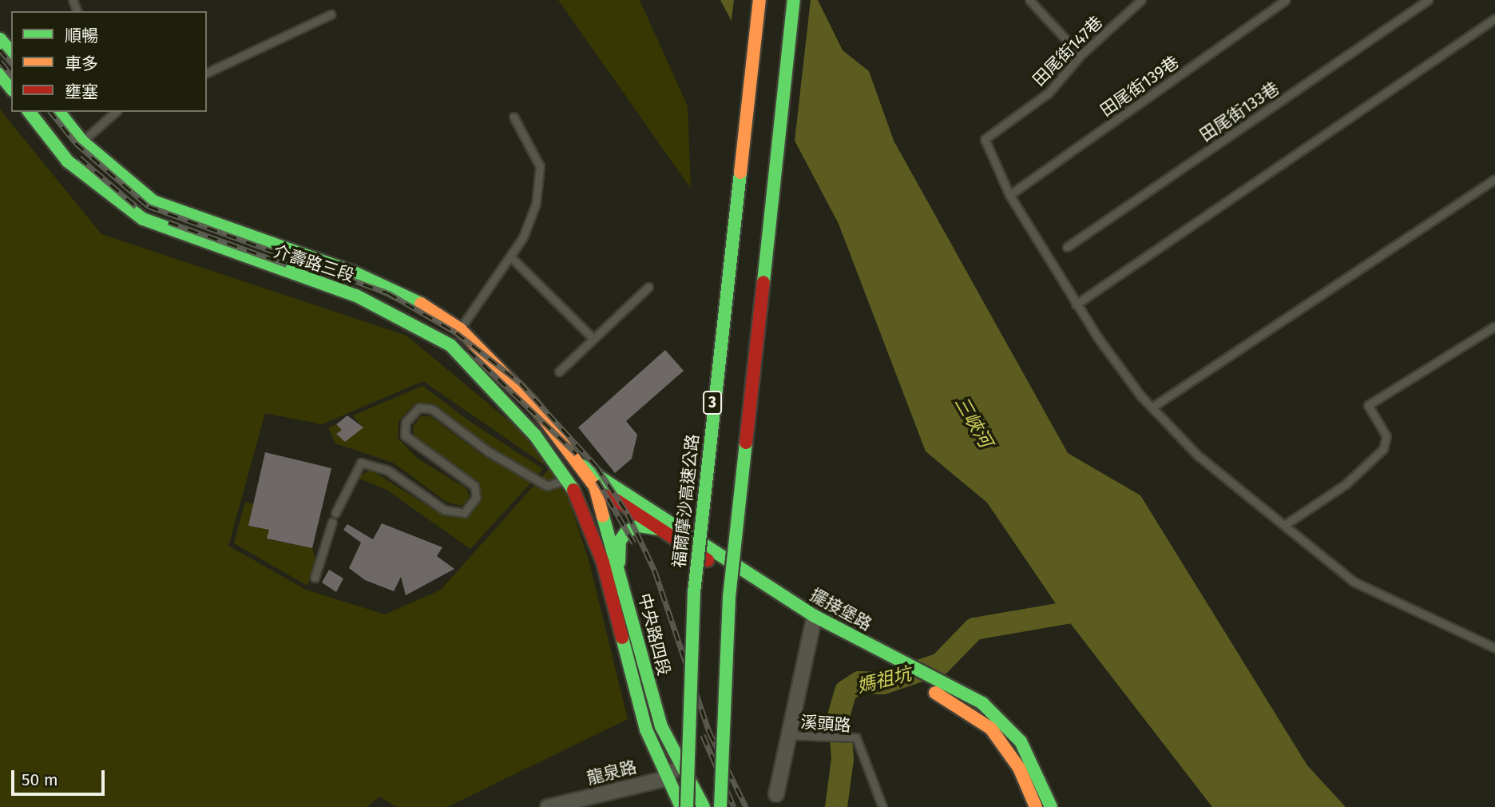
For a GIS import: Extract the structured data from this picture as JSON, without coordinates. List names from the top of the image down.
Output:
{
  "streets": {
    "main road": [
      "介壽路三段",
      "3",
      "福爾摩沙高速公路",
      "擺接堡路",
      "中央路四段"
    ],
    "street": ["龍泉路"],
    "lane": [
      "田尾街147巷",
      "田尾街139巷",
      "田尾街133巷",
      "溪頭路"
    ]
  },
  "crossings": [
    ["田尾街147巷", "田尾街139巷"],
    ["介壽路三段", "擺接堡路"],
    ["介壽路三段", "中央路四段"],
    ["擺接堡路", "中央路四段"],
    ["中央路四段", "龍泉路"]
  ],
  "water": ["三峽河", "媽祖坑"],
  "legend": ["順暢", "車多", "壅塞"],
  "scale_bar": "50 m"
}
